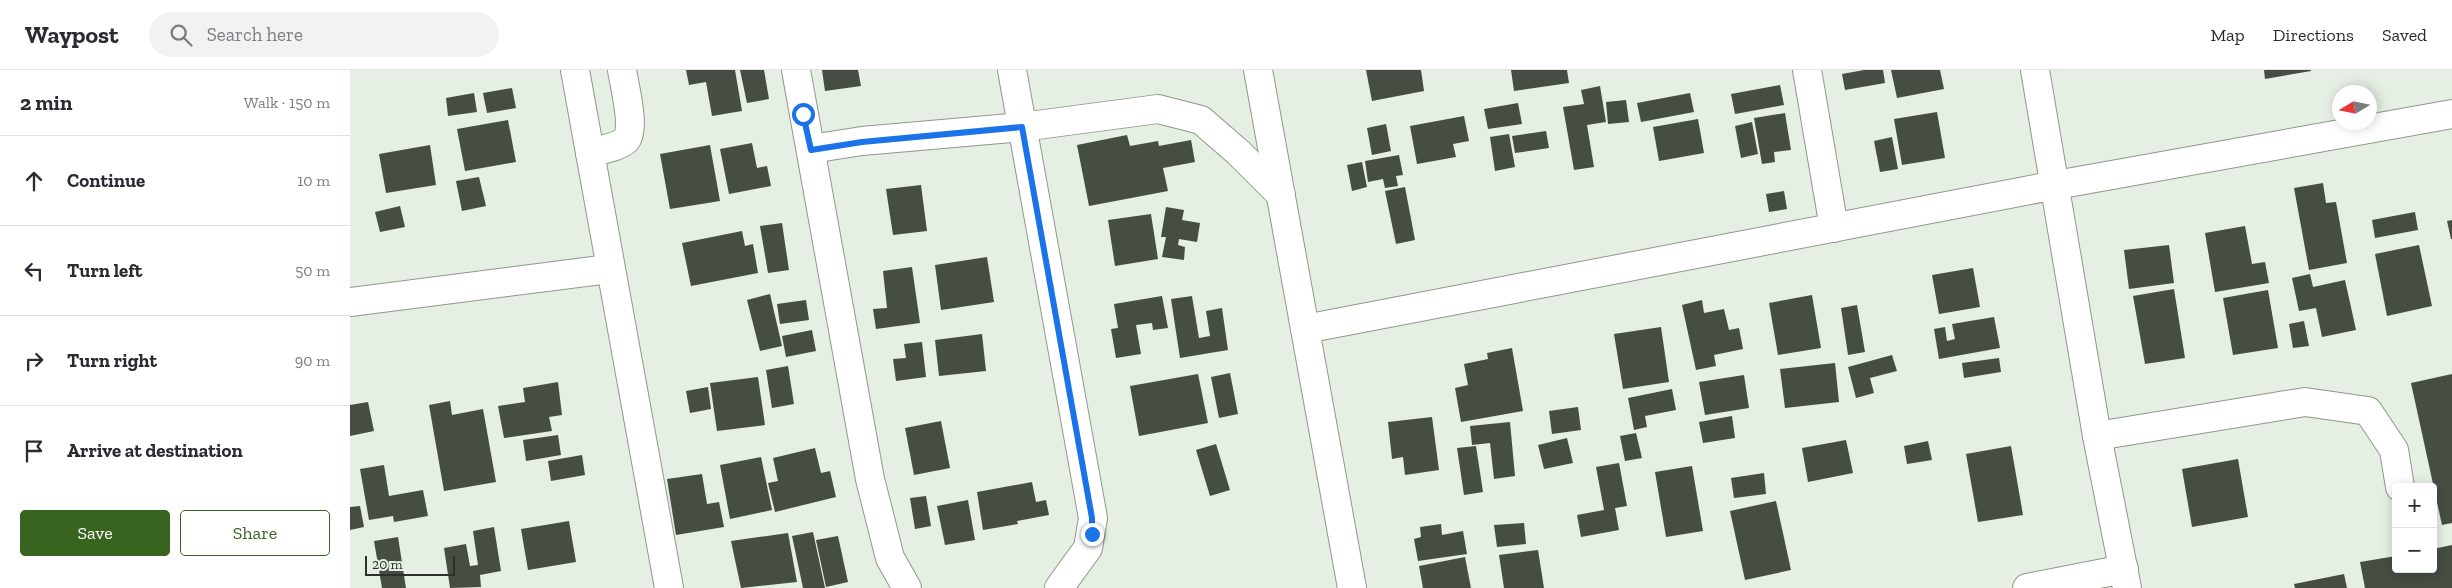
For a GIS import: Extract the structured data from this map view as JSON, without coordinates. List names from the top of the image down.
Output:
{
  "scale_bar": "20 m",
  "north": "left",
  "page": {
    "header": "Waypost",
    "search": "Search here",
    "nav": ["Map", "Directions", "Saved"],
    "heading": ["2 min", "Walk · 150 m"],
    "list": [
      ["Continue", "10 m"],
      ["Turn left", "50 m"],
      ["Turn right", "90 m"],
      "Arrive at destination"
    ],
    "map_buttons": ["+", "−"],
    "buttons": ["Save", "Share"],
    "scale": "20 m"
  }
}
